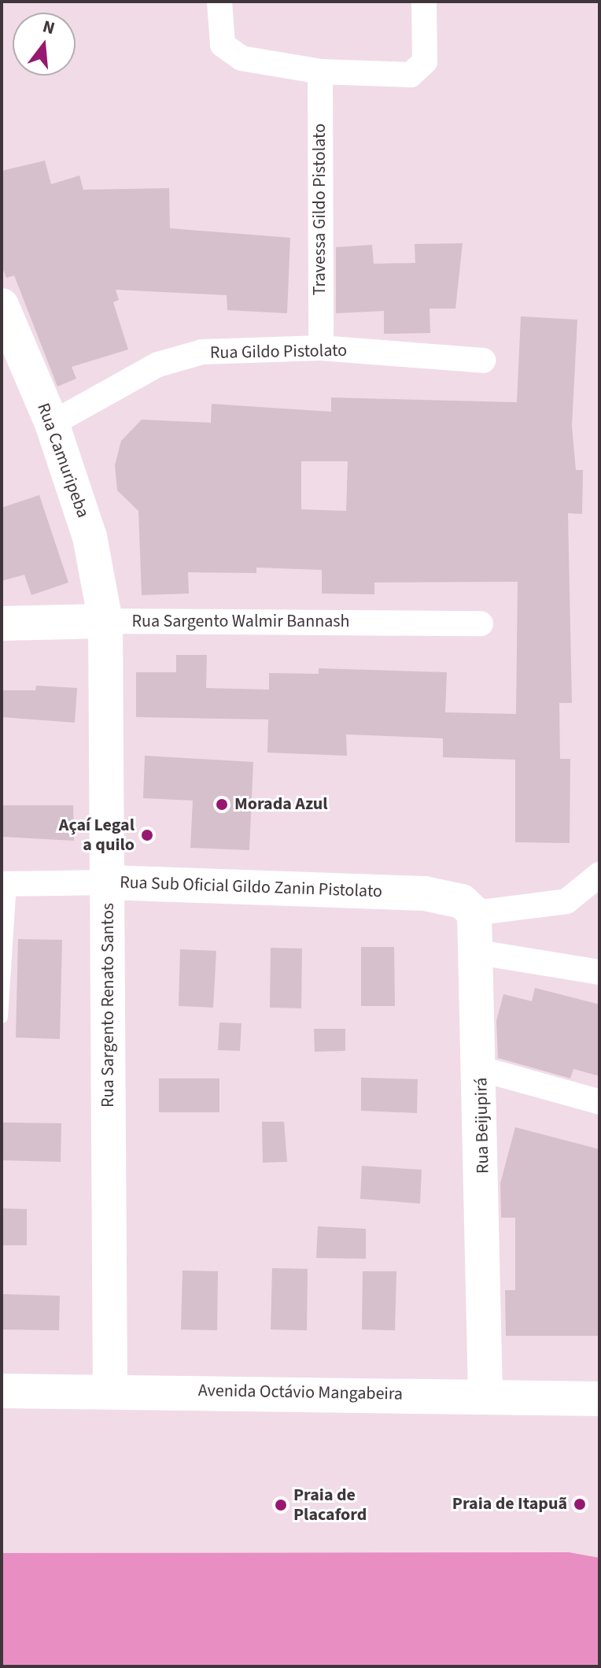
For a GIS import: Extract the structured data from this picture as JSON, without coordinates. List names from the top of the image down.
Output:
{
  "streets": {
    "main road": [
      "Rua Camuripeba",
      "Rua Sargento Walmir Bannash",
      "Rua Sub Oficial Gildo Zanin Pistolato",
      "Rua Sargento Renato Santos",
      "Rua Beijupirá",
      "Avenida Octávio Mangabeira"
    ],
    "street": ["Travessa Gildo Pistolato", "Rua Gildo Pistolato"]
  },
  "crossings": [
    ["Travessa Gildo Pistolato", "Rua Gildo Pistolato"],
    ["Rua Gildo Pistolato", "Rua Camuripeba"],
    ["Rua Camuripeba", "Rua Sargento Walmir Bannash"],
    ["Rua Camuripeba", "Rua Sargento Renato Santos"],
    ["Rua Sargento Walmir Bannash", "Rua Sargento Renato Santos"],
    ["Rua Sub Oficial Gildo Zanin Pistolato", "Rua Sargento Renato Santos"],
    ["Rua Sub Oficial Gildo Zanin Pistolato", "Rua Beijupirá"],
    ["Rua Sargento Renato Santos", "Avenida Octávio Mangabeira"],
    ["Rua Beijupirá", "Avenida Octávio Mangabeira"]
  ],
  "places": [
    "Morada Azul",
    "Açaí Legal a quilo",
    "Praia de Itapuã",
    "Praia de Placaford"
  ],
  "north": "top"
}
